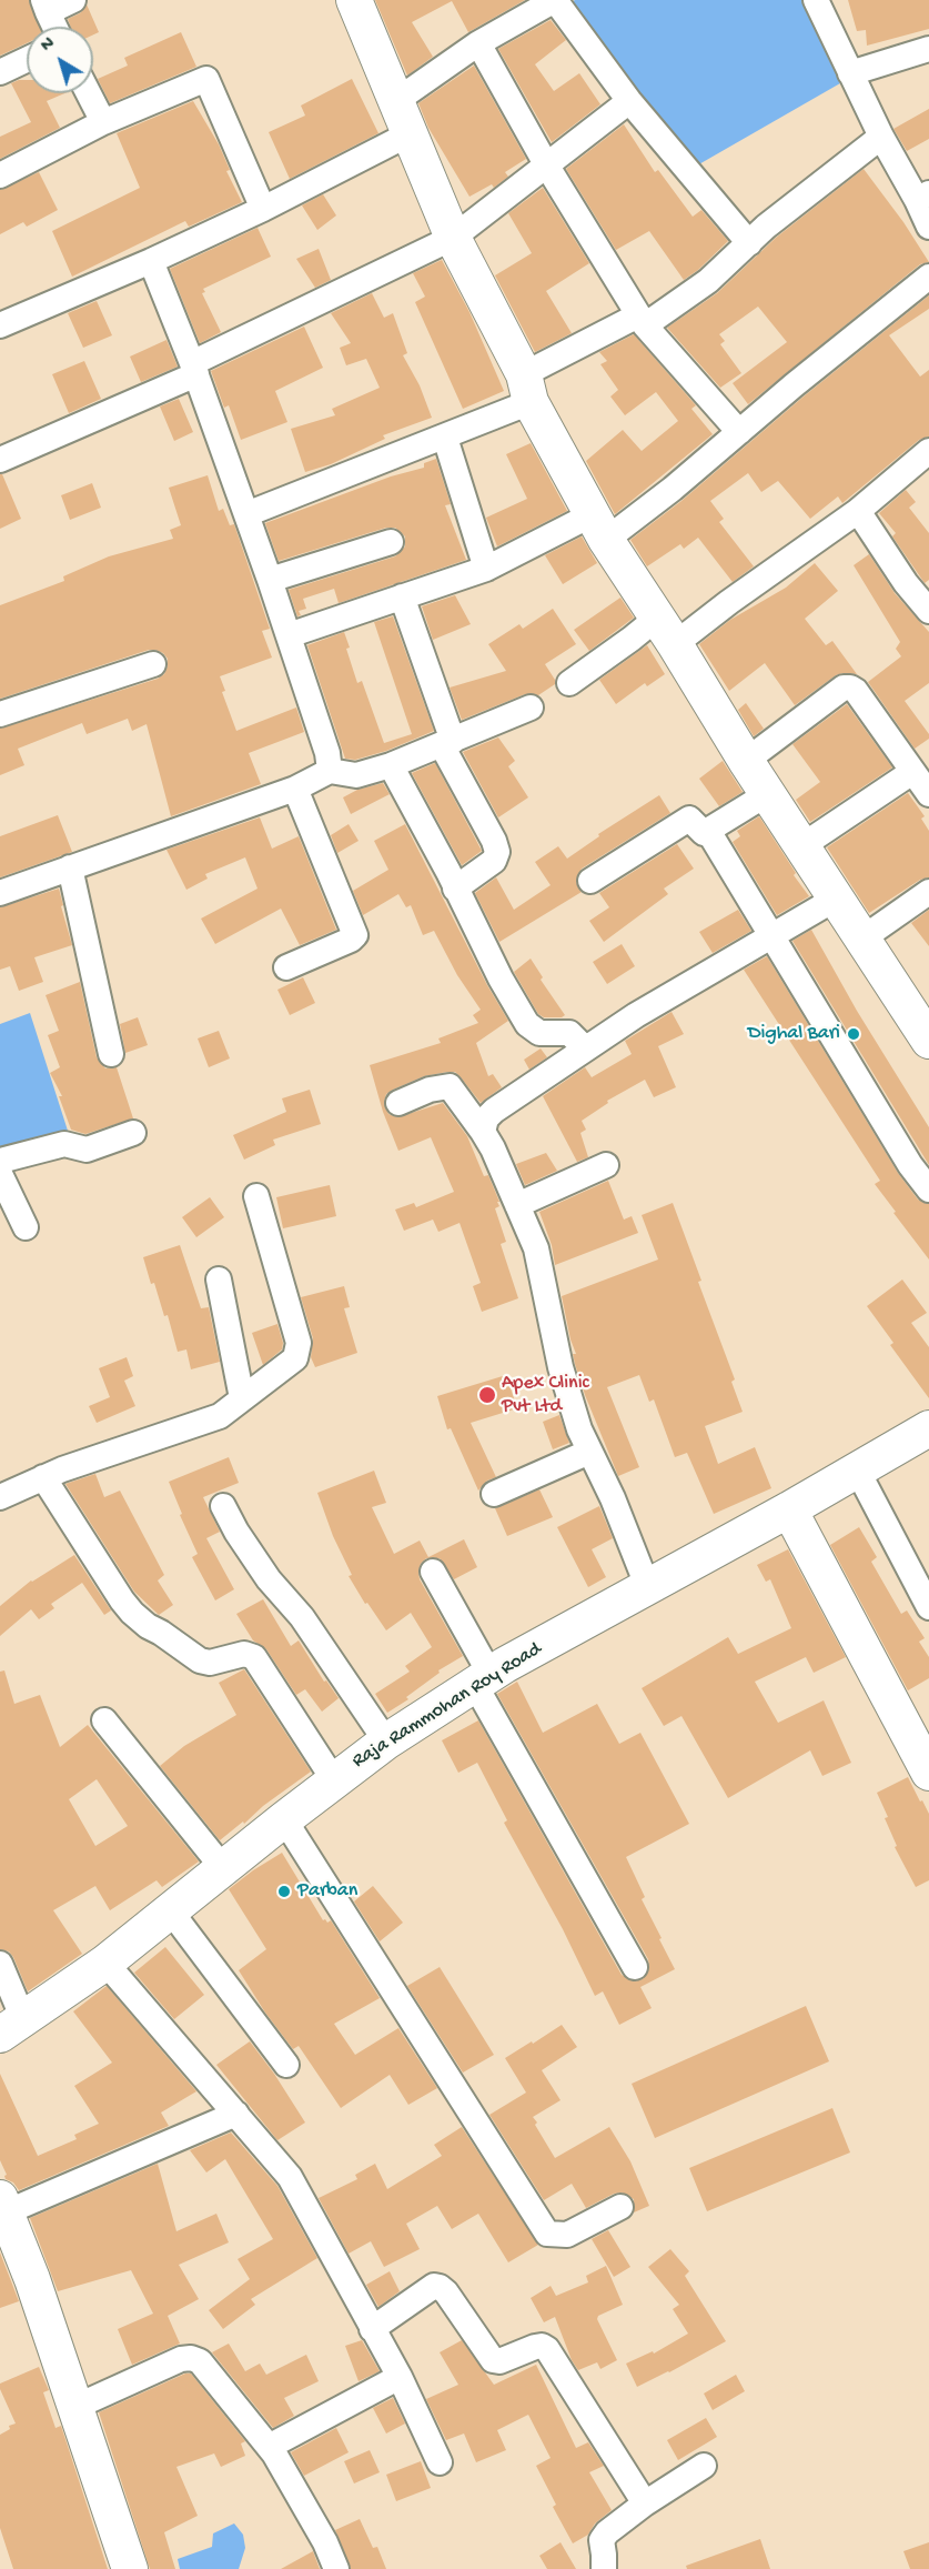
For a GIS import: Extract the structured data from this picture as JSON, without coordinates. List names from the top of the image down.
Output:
{
  "streets": {
    "street": ["Raja Rammohan Roy Road"]
  },
  "places": ["Dighal Bari", "Apex Clinic Pvt Ltd", "Parban"],
  "north": "top left"
}
